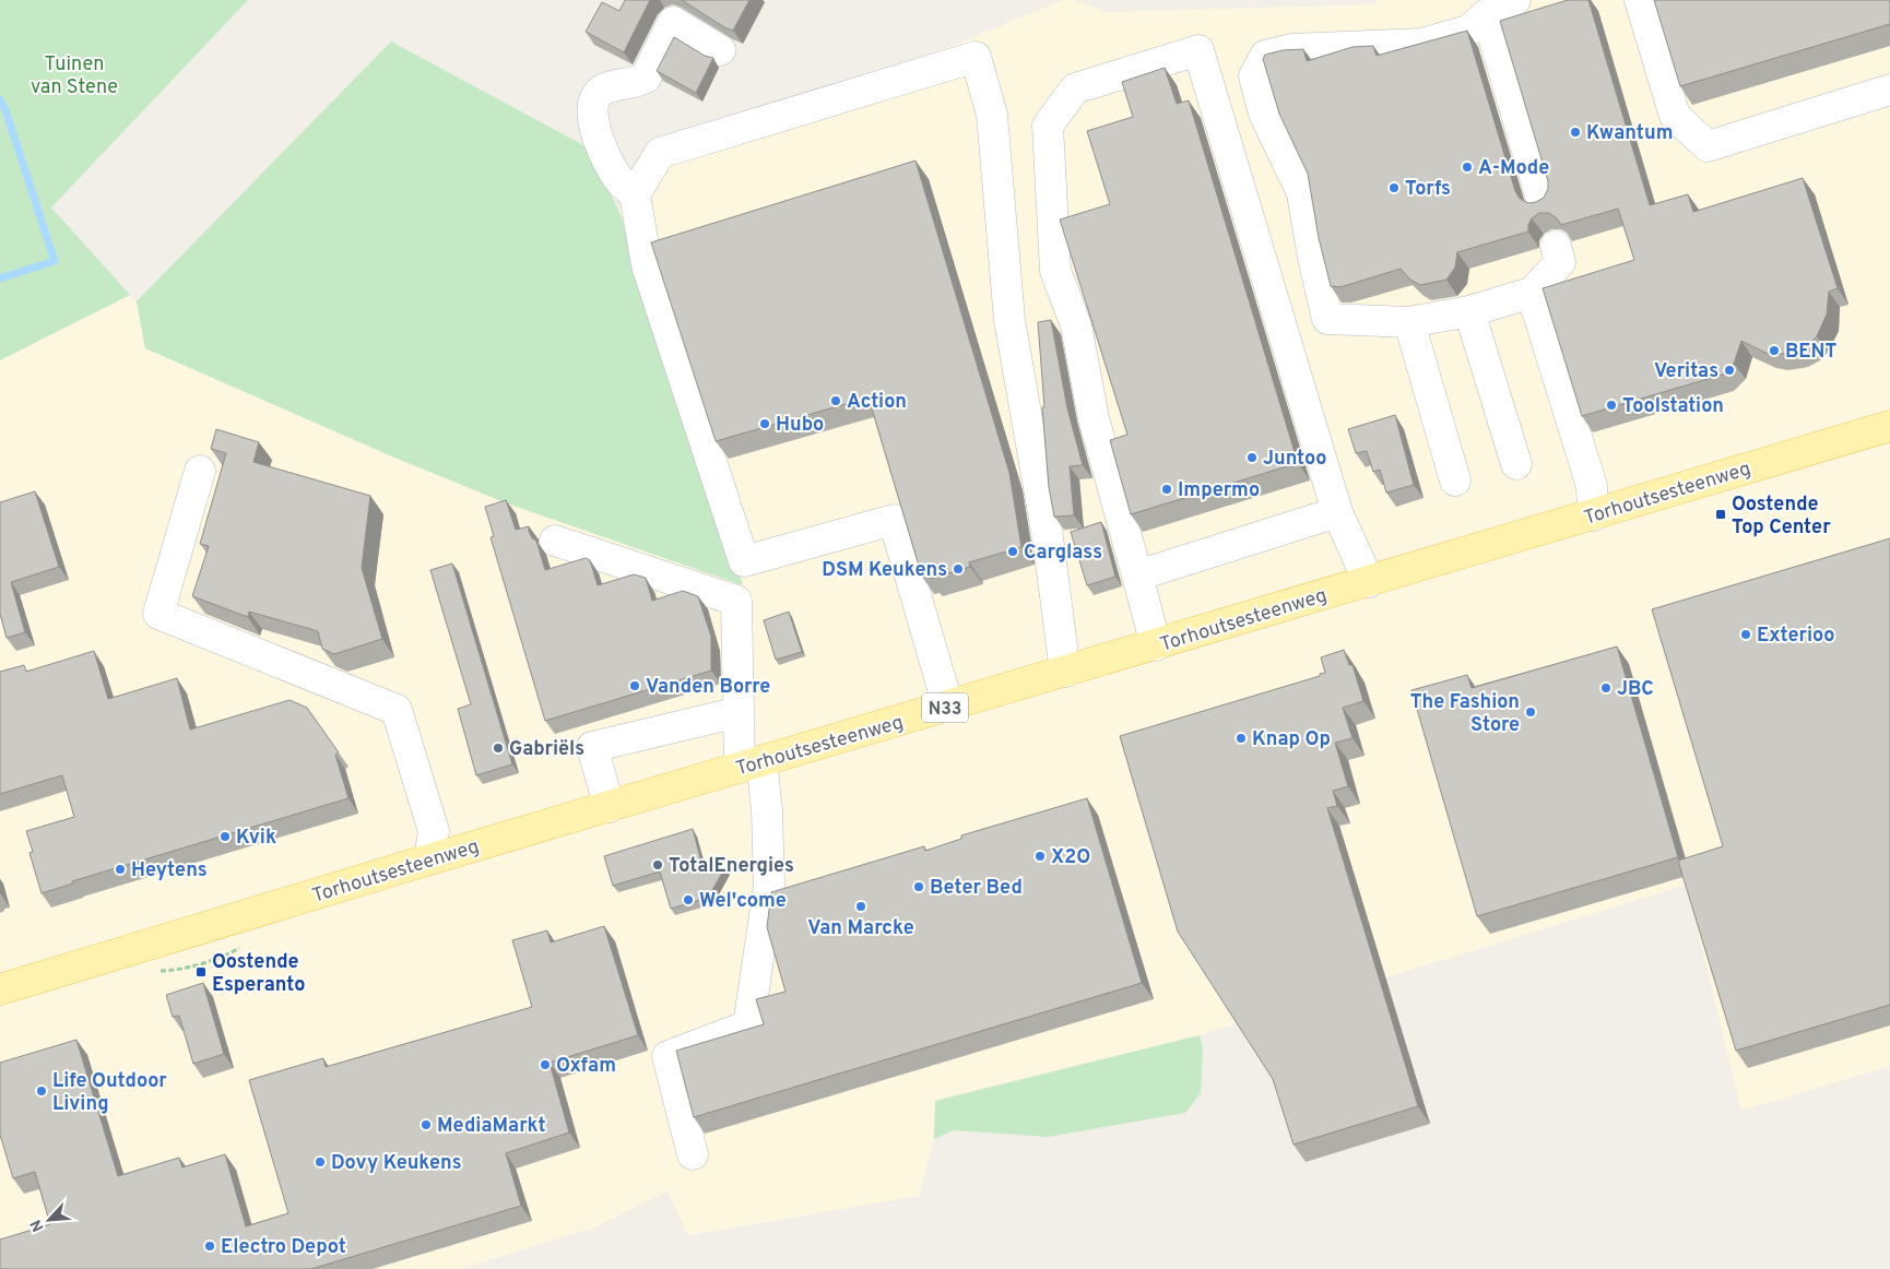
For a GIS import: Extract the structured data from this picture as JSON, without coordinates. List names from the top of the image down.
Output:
{
  "streets": {
    "main road": ["Torhoutsesteenweg", "N33"]
  },
  "parks": ["Tuinen van Stene"],
  "places": {
    "other": [
      "Kwantum",
      "A-Mode",
      "Torfs",
      "BENT",
      "Veritas",
      "Action",
      "Toolstation",
      "Hubo",
      "Juntoo",
      "Impermo",
      "Carglass",
      "DSM Keukens",
      "Exterioo",
      "Vanden Borre",
      "JBC",
      "The Fashion Store",
      "Knap Op",
      "Gabriëls",
      "Kvik",
      "X2O",
      "TotalEnergies",
      "Heytens",
      "Beter Bed",
      "Wel'come",
      "Van Marcke",
      "Oxfam",
      "Life Outdoor Living",
      "MediaMarkt",
      "Dovy Keukens",
      "Electro Depot"
    ],
    "transit": ["Oostende Top Center", "Oostende Esperanto"]
  },
  "north": "bottom left"
}
